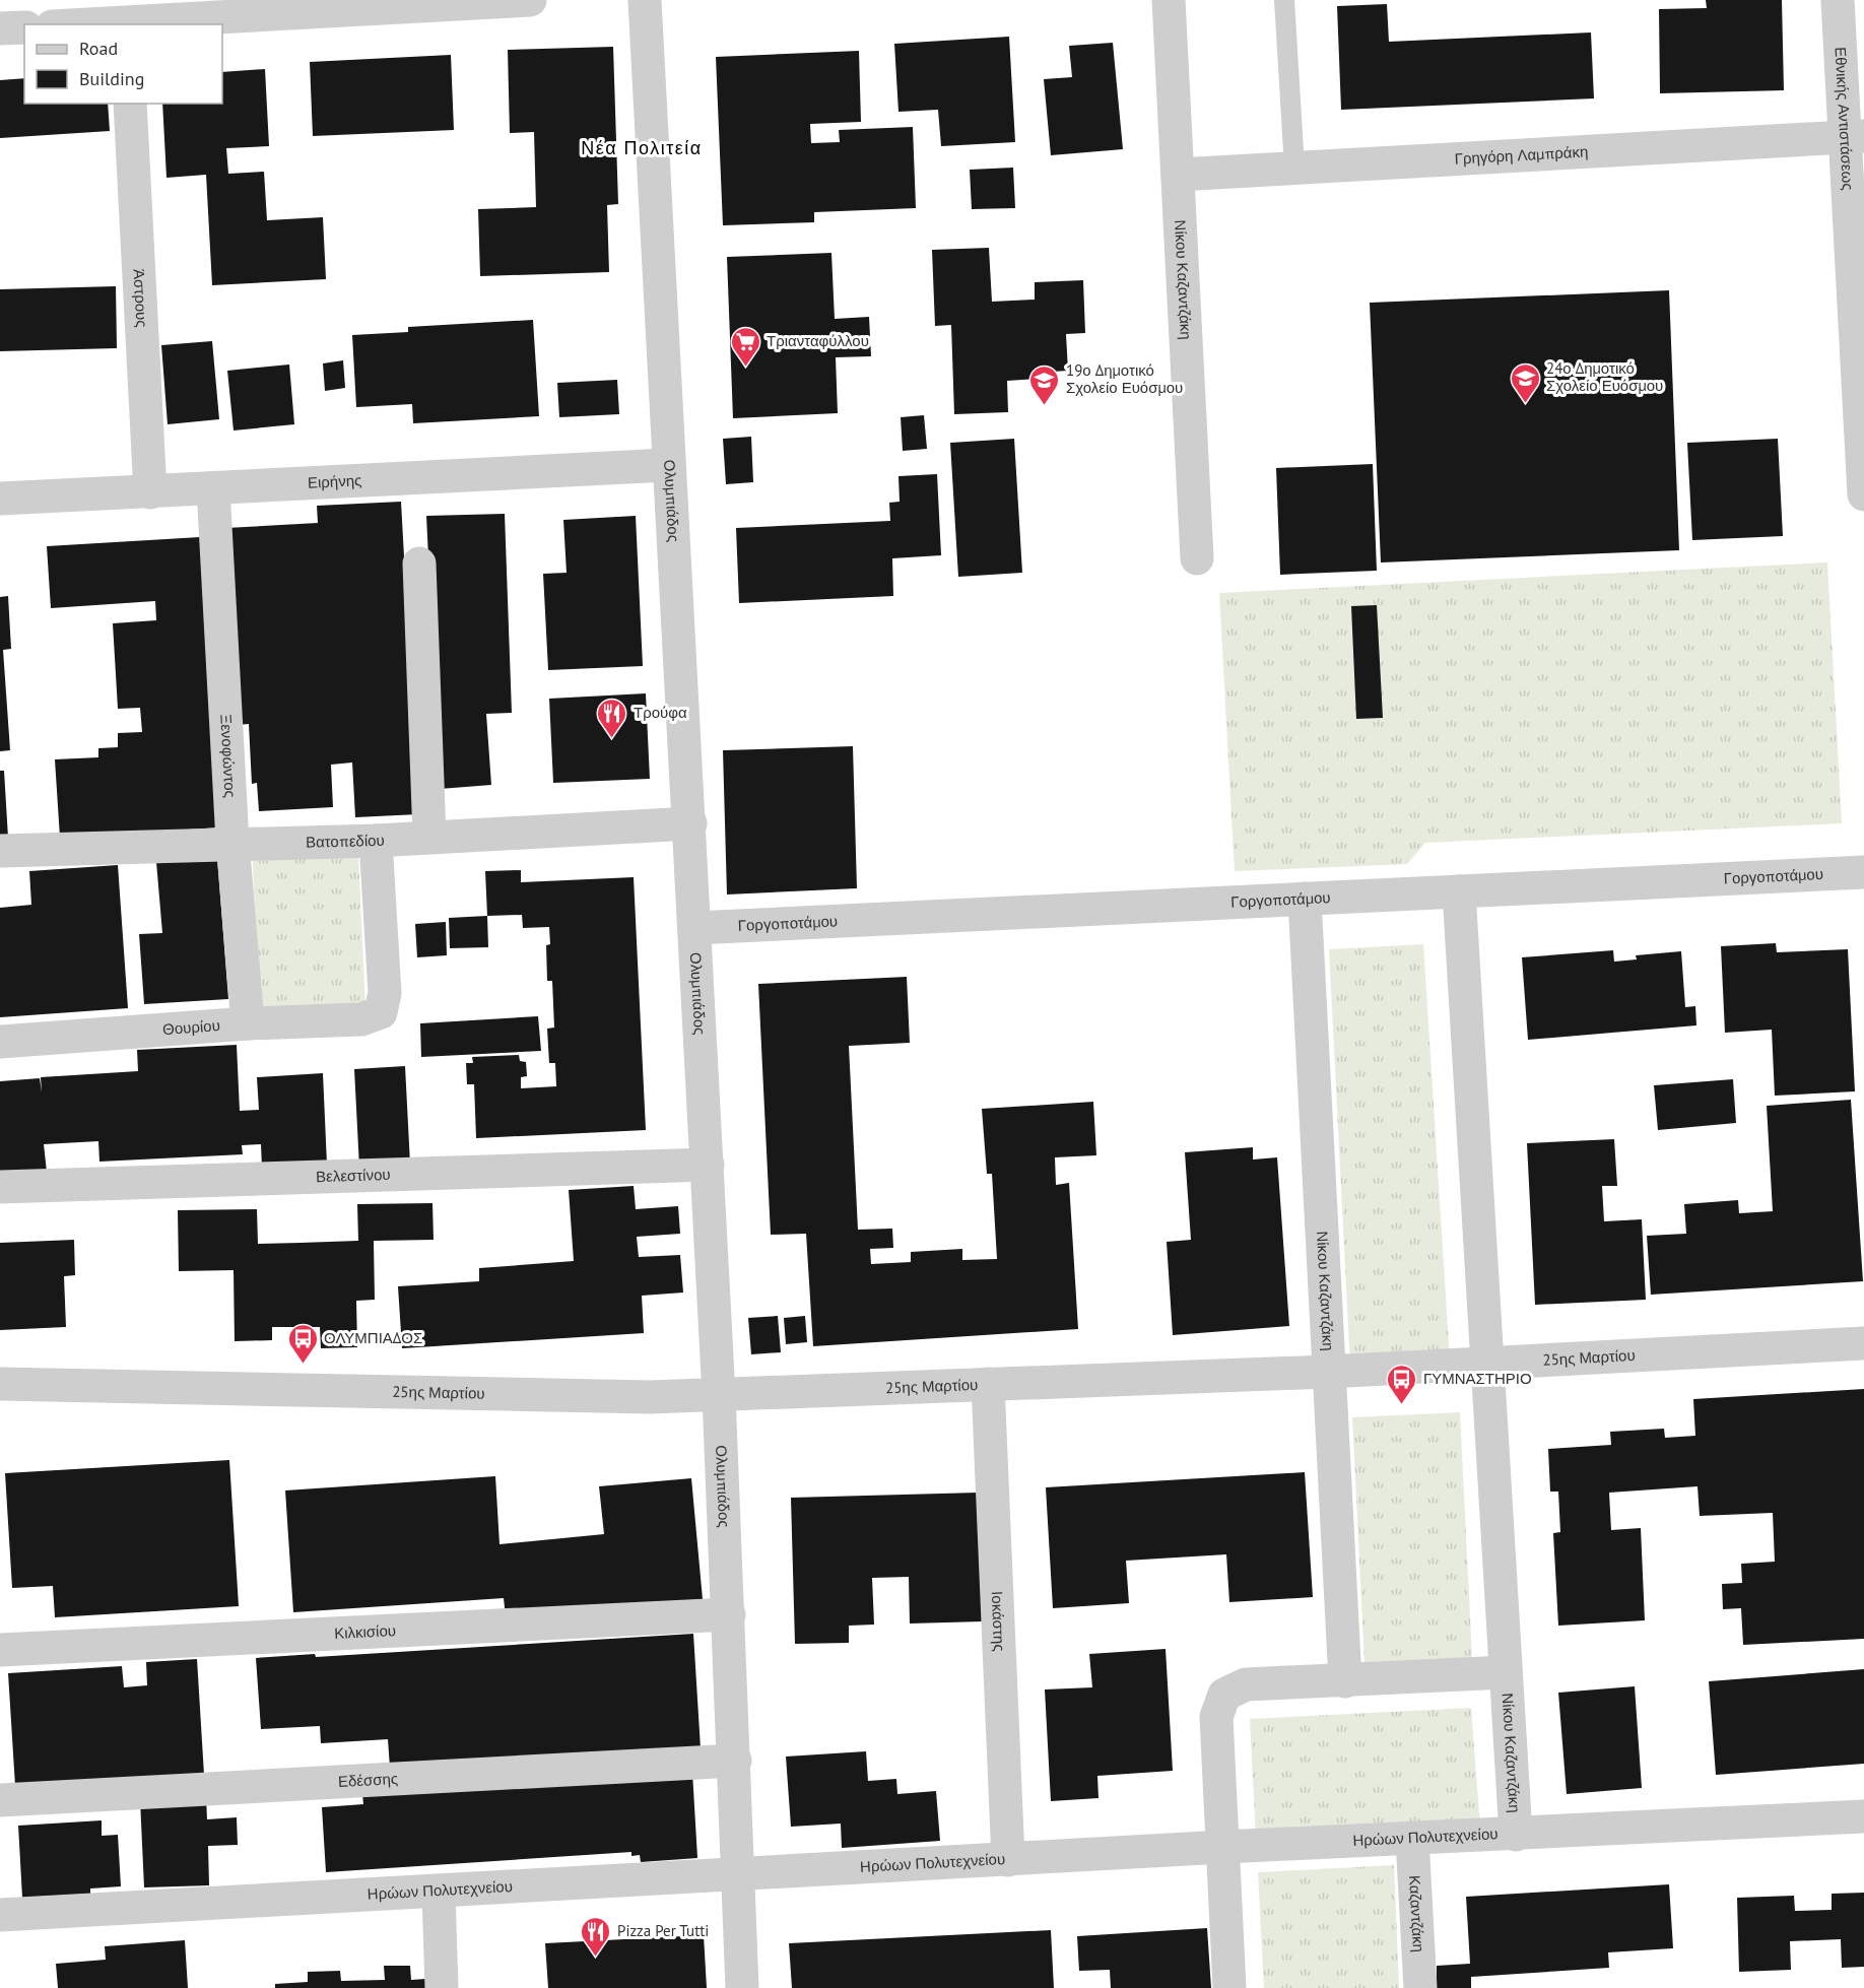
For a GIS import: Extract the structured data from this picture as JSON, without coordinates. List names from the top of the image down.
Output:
{
  "streets": {
    "street": [
      "Εθνικής Αντιστάσεως",
      "Γρηγόρη Λαμπράκη",
      "Νίκου Καζαντζάκη",
      "Άστρους",
      "Ειρήνης",
      "Ολυμπιάδος",
      "Ξενοφώντος",
      "Βατοπεδίου",
      "Γοργοποτάμου",
      "Θουρίου",
      "Βελεστίνου",
      "25ης Μαρτίου",
      "Ιοκάστης",
      "Κιλκισίου",
      "Εδέσσης",
      "Ηρώων Πολυτεχνείου",
      "Καζαντζάκη"
    ]
  },
  "crossings": [
    ["Εθνικής Αντιστάσεως", "Γρηγόρη Λαμπράκη"],
    ["Γρηγόρη Λαμπράκη", "Νίκου Καζαντζάκη"],
    ["Νίκου Καζαντζάκη", "Γοργοποτάμου"],
    ["Νίκου Καζαντζάκη", "25ης Μαρτίου"],
    ["Νίκου Καζαντζάκη", "Ηρώων Πολυτεχνείου"],
    ["Άστρους", "Ειρήνης"],
    ["Ειρήνης", "Ολυμπιάδος"],
    ["Ειρήνης", "Ξενοφώντος"],
    ["Ολυμπιάδος", "Βατοπεδίου"],
    ["Ολυμπιάδος", "Γοργοποτάμου"],
    ["Ολυμπιάδος", "Βελεστίνου"],
    ["Ολυμπιάδος", "25ης Μαρτίου"],
    ["Ολυμπιάδος", "Κιλκισίου"],
    ["Ολυμπιάδος", "Εδέσσης"],
    ["Ολυμπιάδος", "Ηρώων Πολυτεχνείου"],
    ["Ξενοφώντος", "Βατοπεδίου"],
    ["Ξενοφώντος", "Θουρίου"],
    ["Βατοπεδίου", "Θουρίου"],
    ["25ης Μαρτίου", "Ιοκάστης"],
    ["Ιοκάστης", "Ηρώων Πολυτεχνείου"],
    ["Ηρώων Πολυτεχνείου", "Καζαντζάκη"]
  ],
  "districts": ["Νέα Πολιτεία"],
  "places": {
    "supermarket": ["Τριανταφύλλου"],
    "school or university": ["24ο Δημοτικό Σχολείο Ευόσμου", "19ο Δημοτικό Σχολείο Ευόσμου"],
    "restaurant": ["Τρούφα", "Pizza Per Tutti"],
    "bus stop": ["ΟΛΥΜΠΙΑΔΟΣ", "ΓΥΜΝΑΣΤΗΡΙΟ"]
  },
  "legend": ["Road", "Building"]
}
